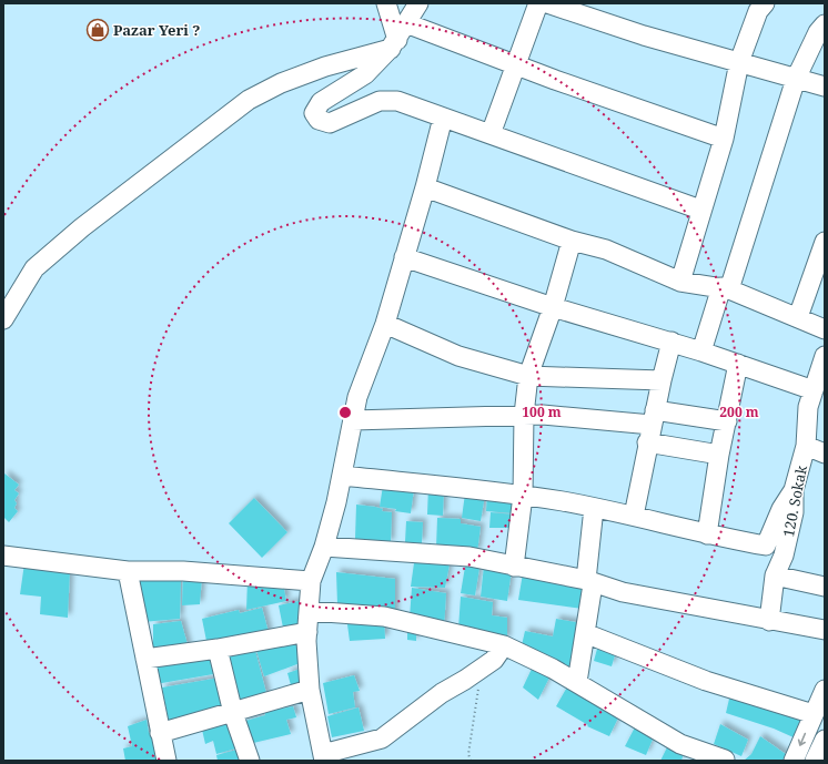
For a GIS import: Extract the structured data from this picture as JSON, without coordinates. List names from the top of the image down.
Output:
{
  "streets": {
    "street": ["120. Sokak"]
  },
  "places": {
    "shop": ["Pazar Yeri ?"]
  },
  "rings": ["100 m", "200 m"]
}
